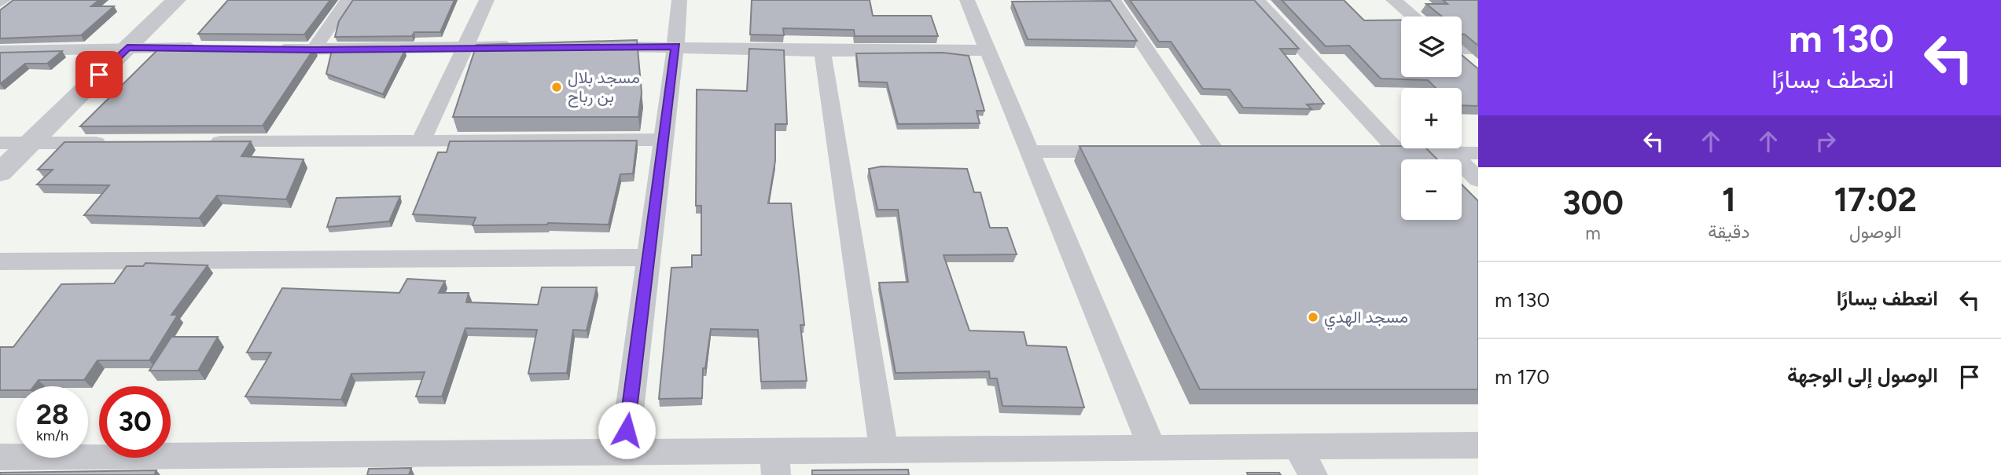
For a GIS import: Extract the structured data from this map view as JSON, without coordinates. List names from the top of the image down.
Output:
{
  "places": ["مسجد بلال بن رباح", "مسجد الهدي"],
  "page": {
    "turn": ["130 m", "انعطف يسارًا"],
    "map_buttons": ["+", "−"],
    "eta": [
      "17:02",
      "الوصول",
      "1",
      "دقيقة",
      "300",
      "m"
    ],
    "list": [
      {
        "name": "انعطف يسارًا",
        "value": "130 m"
      },
      {
        "name": "الوصول إلى الوجهة",
        "value": "170 m"
      }
    ],
    "speed": "28 km/h",
    "limit": "30"
  }
}
